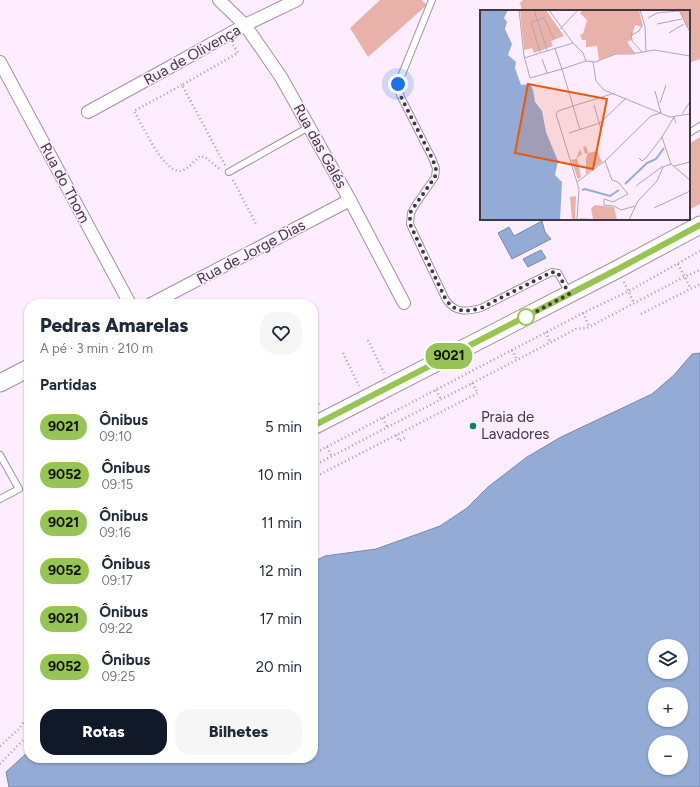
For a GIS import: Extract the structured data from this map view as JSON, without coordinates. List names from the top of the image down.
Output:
{
  "streets": {
    "street": [
      "Rua de Olivença",
      "Rua das Galés",
      "Rua do Thom",
      "Rua de Jorge Dias"
    ]
  },
  "crossings": [
    ["Rua de Olivença", "Rua das Galés"],
    ["Rua das Galés", "Rua de Jorge Dias"]
  ],
  "places": ["Praia de Lavadores"],
  "lines": ["bus line 9021"],
  "page": {
    "on_map": "9021",
    "heading": [
      ["Pedras Amarelas", "A pé · 3 min · 210 m"],
      "Partidas"
    ],
    "list": [
      {
        "mark": "9021",
        "name": "Ônibus",
        "note": "09:10",
        "value": "5 min"
      },
      {
        "mark": "9052",
        "name": "Ônibus",
        "note": "09:15",
        "value": "10 min"
      },
      {
        "mark": "9021",
        "name": "Ônibus",
        "note": "09:16",
        "value": "11 min"
      },
      {
        "mark": "9052",
        "name": "Ônibus",
        "note": "09:17",
        "value": "12 min"
      },
      {
        "mark": "9021",
        "name": "Ônibus",
        "note": "09:22",
        "value": "17 min"
      },
      {
        "mark": "9052",
        "name": "Ônibus",
        "note": "09:25",
        "value": "20 min"
      }
    ],
    "map_buttons": ["+", "−"],
    "buttons": ["Rotas", "Bilhetes"]
  }
}
